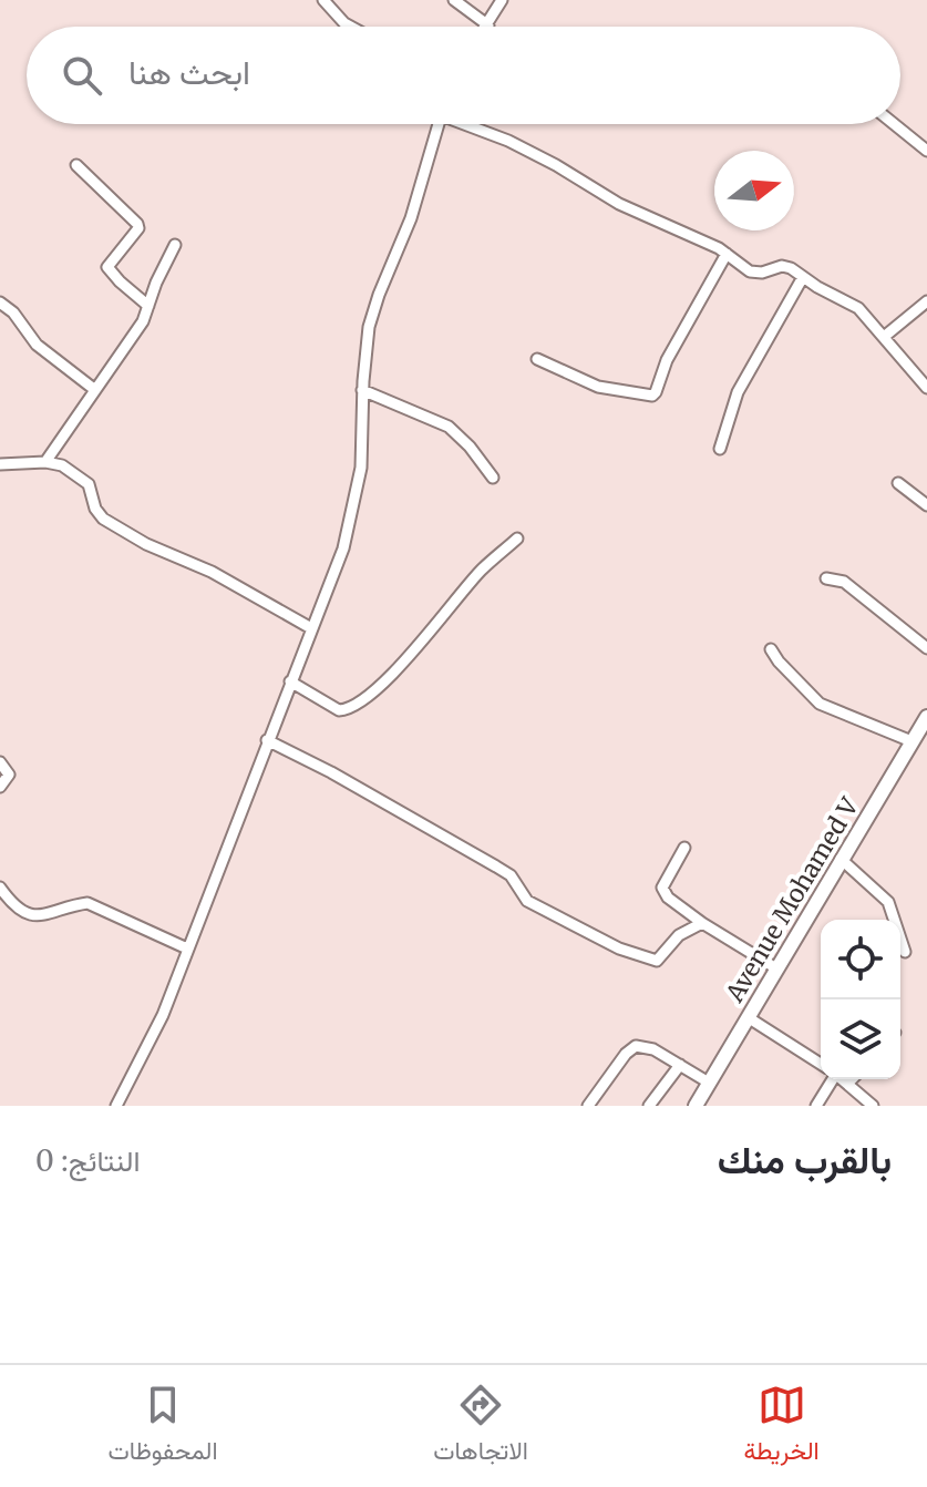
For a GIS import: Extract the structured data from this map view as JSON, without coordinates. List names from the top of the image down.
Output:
{
  "streets": {
    "main road": ["Avenue Mohamed V"]
  },
  "north": "right",
  "page": {
    "search": "ابحث هنا",
    "heading": ["بالقرب منك", "النتائج: 0"],
    "nav": ["الخريطة", "الاتجاهات", "المحفوظات"]
  }
}
